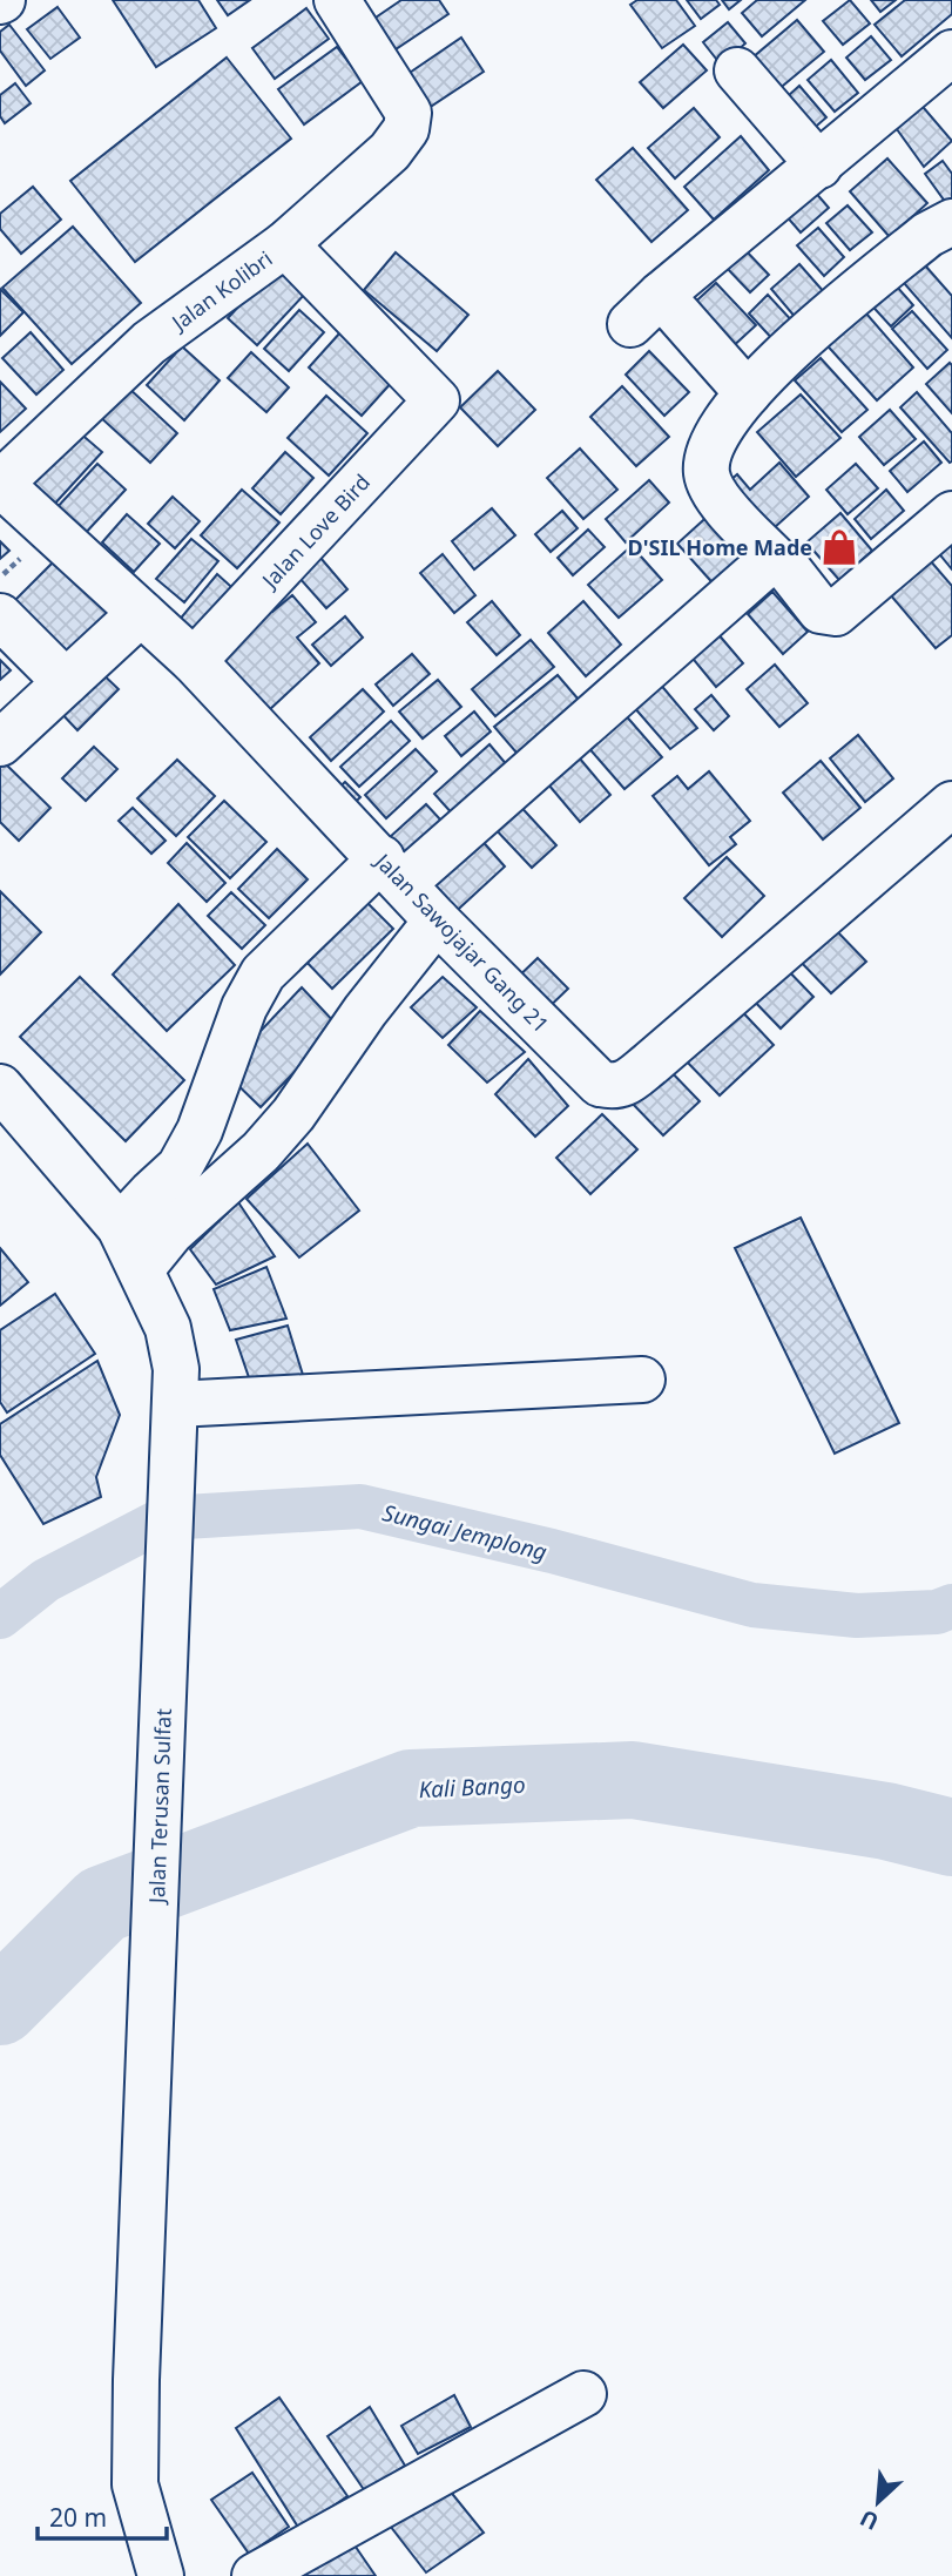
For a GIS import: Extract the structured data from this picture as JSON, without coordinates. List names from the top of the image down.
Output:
{
  "streets": {
    "street": [
      "Jalan Kolibri",
      "Jalan Love Bird",
      "Jalan Sawojajar Gang 21",
      "Jalan Terusan Sulfat"
    ]
  },
  "crossings": [
    ["Jalan Kolibri", "Jalan Love Bird"],
    ["Jalan Kolibri", "Jalan Sawojajar Gang 21"],
    ["Jalan Love Bird", "Jalan Sawojajar Gang 21"]
  ],
  "water": ["Sungai Jemplong", "Kali Bango"],
  "places": {
    "shop": ["D'SIL Home Made"]
  },
  "scale_bar": "20 m",
  "north": "bottom left"
}
